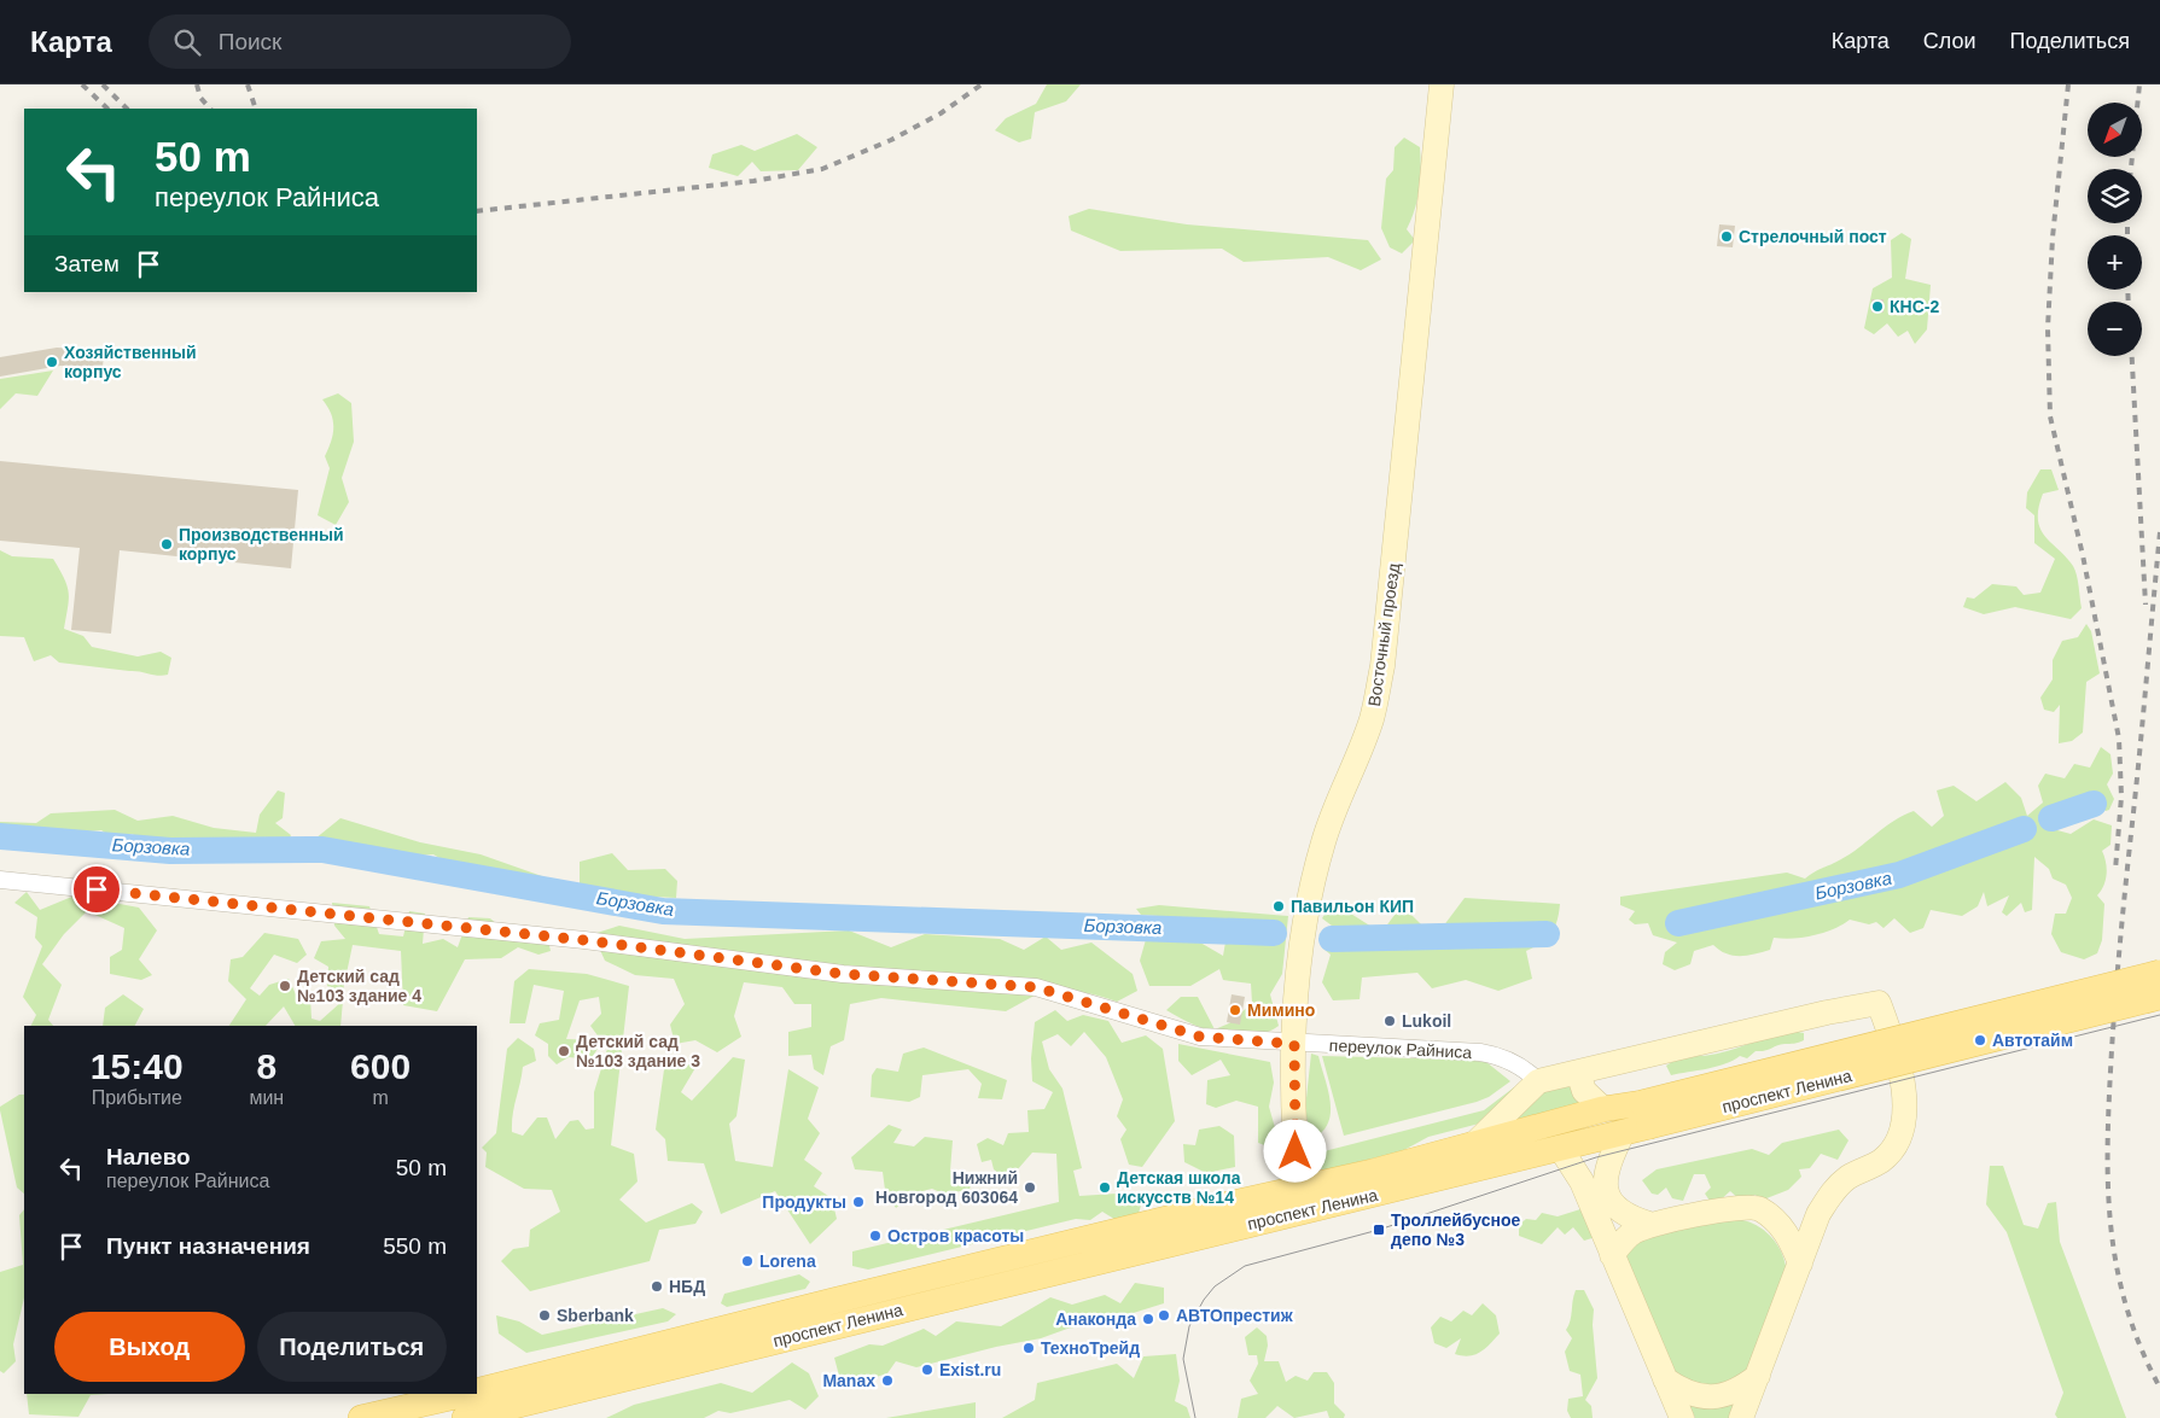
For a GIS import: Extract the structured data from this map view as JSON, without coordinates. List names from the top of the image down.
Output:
{
  "streets": {
    "main road": ["Восточный проезд", "проспект Ленина"],
    "street": ["переулок Райниса"]
  },
  "crossings": [
    ["Восточный проезд", "переулок Райниса"],
    ["Восточный проезд", "проспект Ленина"]
  ],
  "water": ["Борзовка"],
  "places": {
    "other": [
      "Стрелочный пост",
      "КНС-2",
      "Хозяйственный корпус",
      "Производственный корпус",
      "Павильон КИП",
      "Детский сад №103 здание 4",
      "Мимино",
      "Lukoil",
      "Автотайм",
      "Детский сад №103 здание 3",
      "Нижний Новгород 603064",
      "Детская школа искусств №14",
      "Продукты",
      "Остров красоты",
      "Lorena",
      "НБД",
      "Sberbank",
      "АВТОпрестиж",
      "Анаконда",
      "ТехноТрейд",
      "Exist.ru",
      "Manax"
    ],
    "transit": ["Троллейбусное депо №3"]
  },
  "north": "bottom left",
  "page": {
    "header": "Карта",
    "search": "Поиск",
    "nav": ["Карта", "Слои", "Поделиться"],
    "map_buttons": ["+", "−"],
    "turn": ["50 m", "переулок Райниса"],
    "then": "Затем",
    "eta": [
      "15:40",
      "Прибытие",
      "8",
      "мин",
      "600",
      "m"
    ],
    "list": [
      {
        "name": "Налево",
        "note": "переулок Райниса",
        "value": "50 m"
      },
      {
        "name": "Пункт назначения",
        "value": "550 m"
      }
    ],
    "buttons": ["Выход", "Поделиться"]
  }
}
